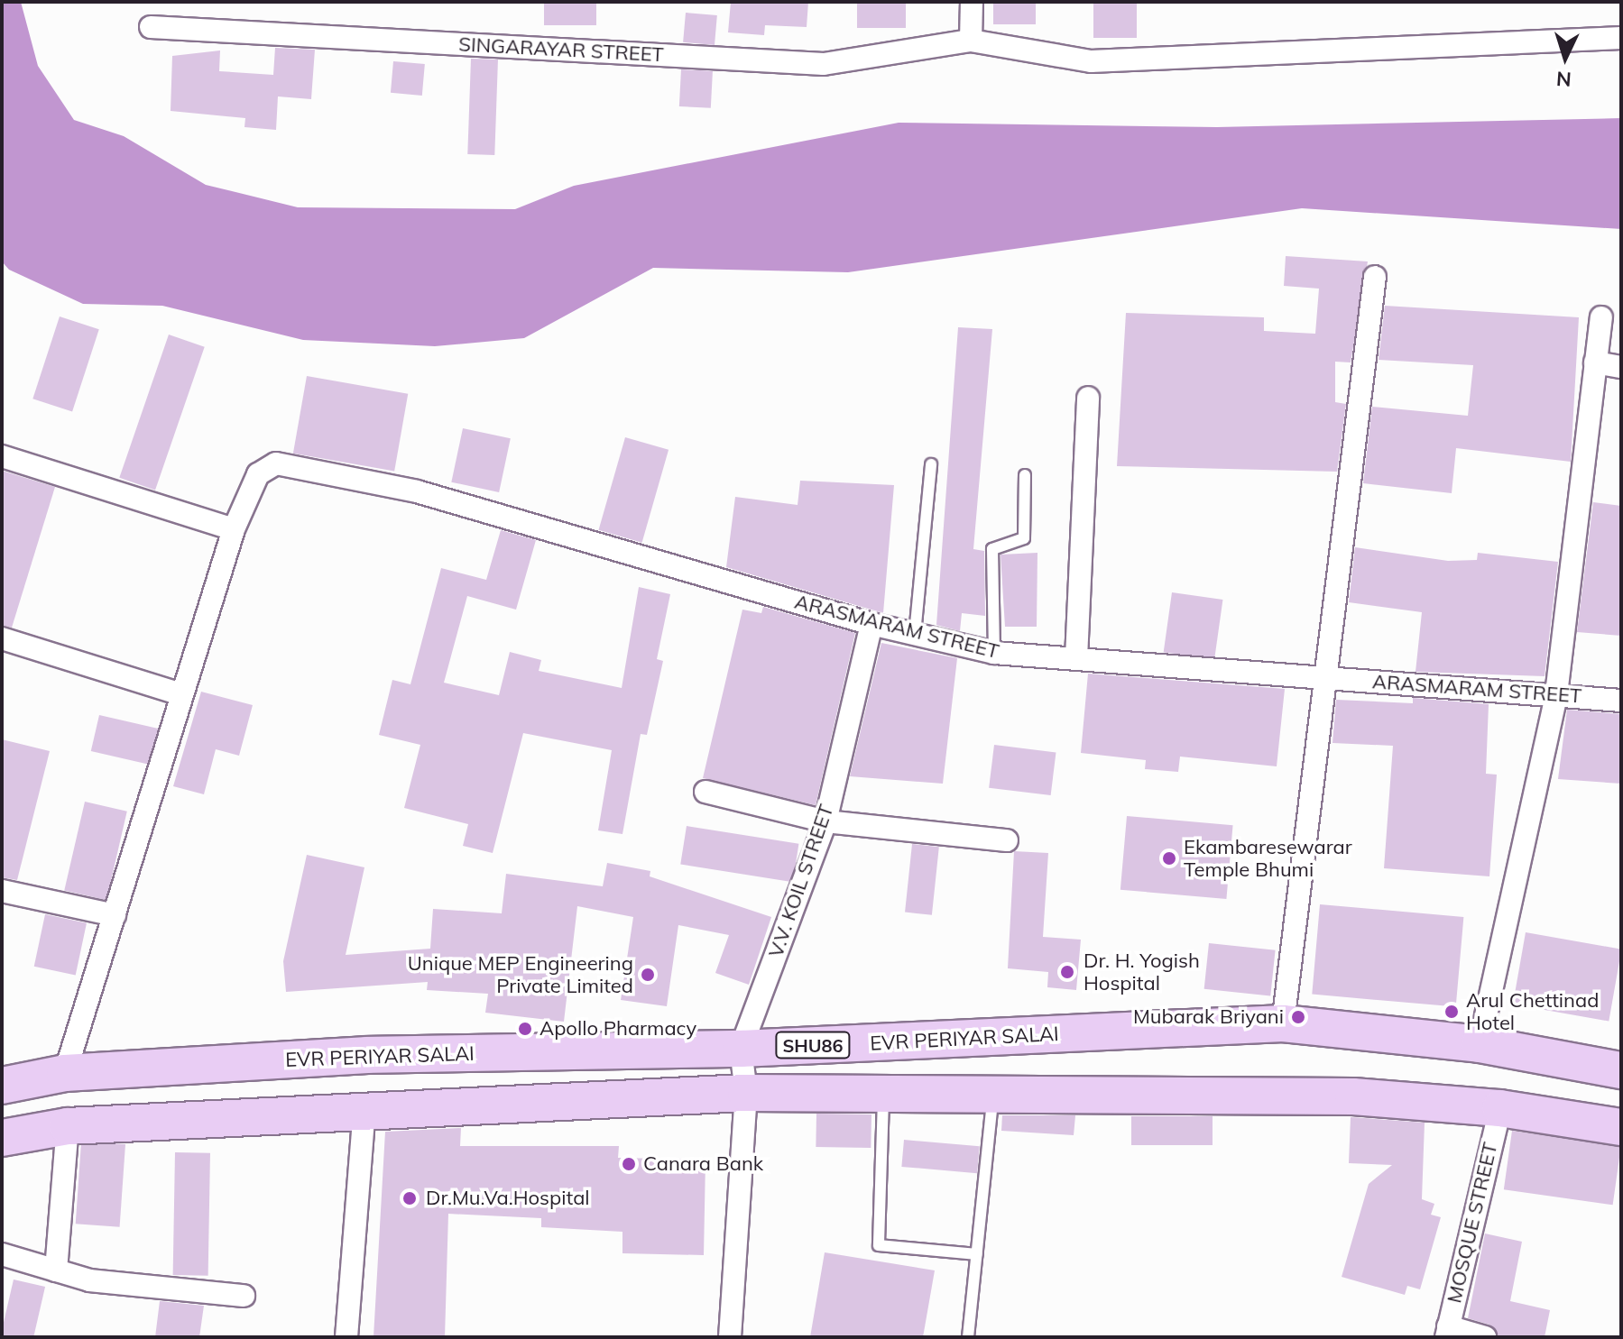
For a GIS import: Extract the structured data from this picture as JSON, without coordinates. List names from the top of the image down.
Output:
{
  "streets": {
    "main road": ["EVR PERIYAR SALAI", "SHU86"],
    "street": [
      "SINGARAYAR STREET",
      "ARASMARAM STREET",
      "V.V. KOIL STREET",
      "MOSQUE STREET"
    ]
  },
  "crossings": [
    ["ARASMARAM STREET", "V.V. KOIL STREET"],
    ["V.V. KOIL STREET", "EVR PERIYAR SALAI"]
  ],
  "places": [
    "Ekambaresewarar Temple Bhumi",
    "Dr. H. Yogish Hospital",
    "Unique MEP Engineering Private Limited",
    "Arul Chettinad Hotel",
    "Mubarak Briyani",
    "Apollo Pharmacy",
    "Canara Bank",
    "Dr.Mu.Va.Hospital"
  ],
  "north": "bottom"
}
